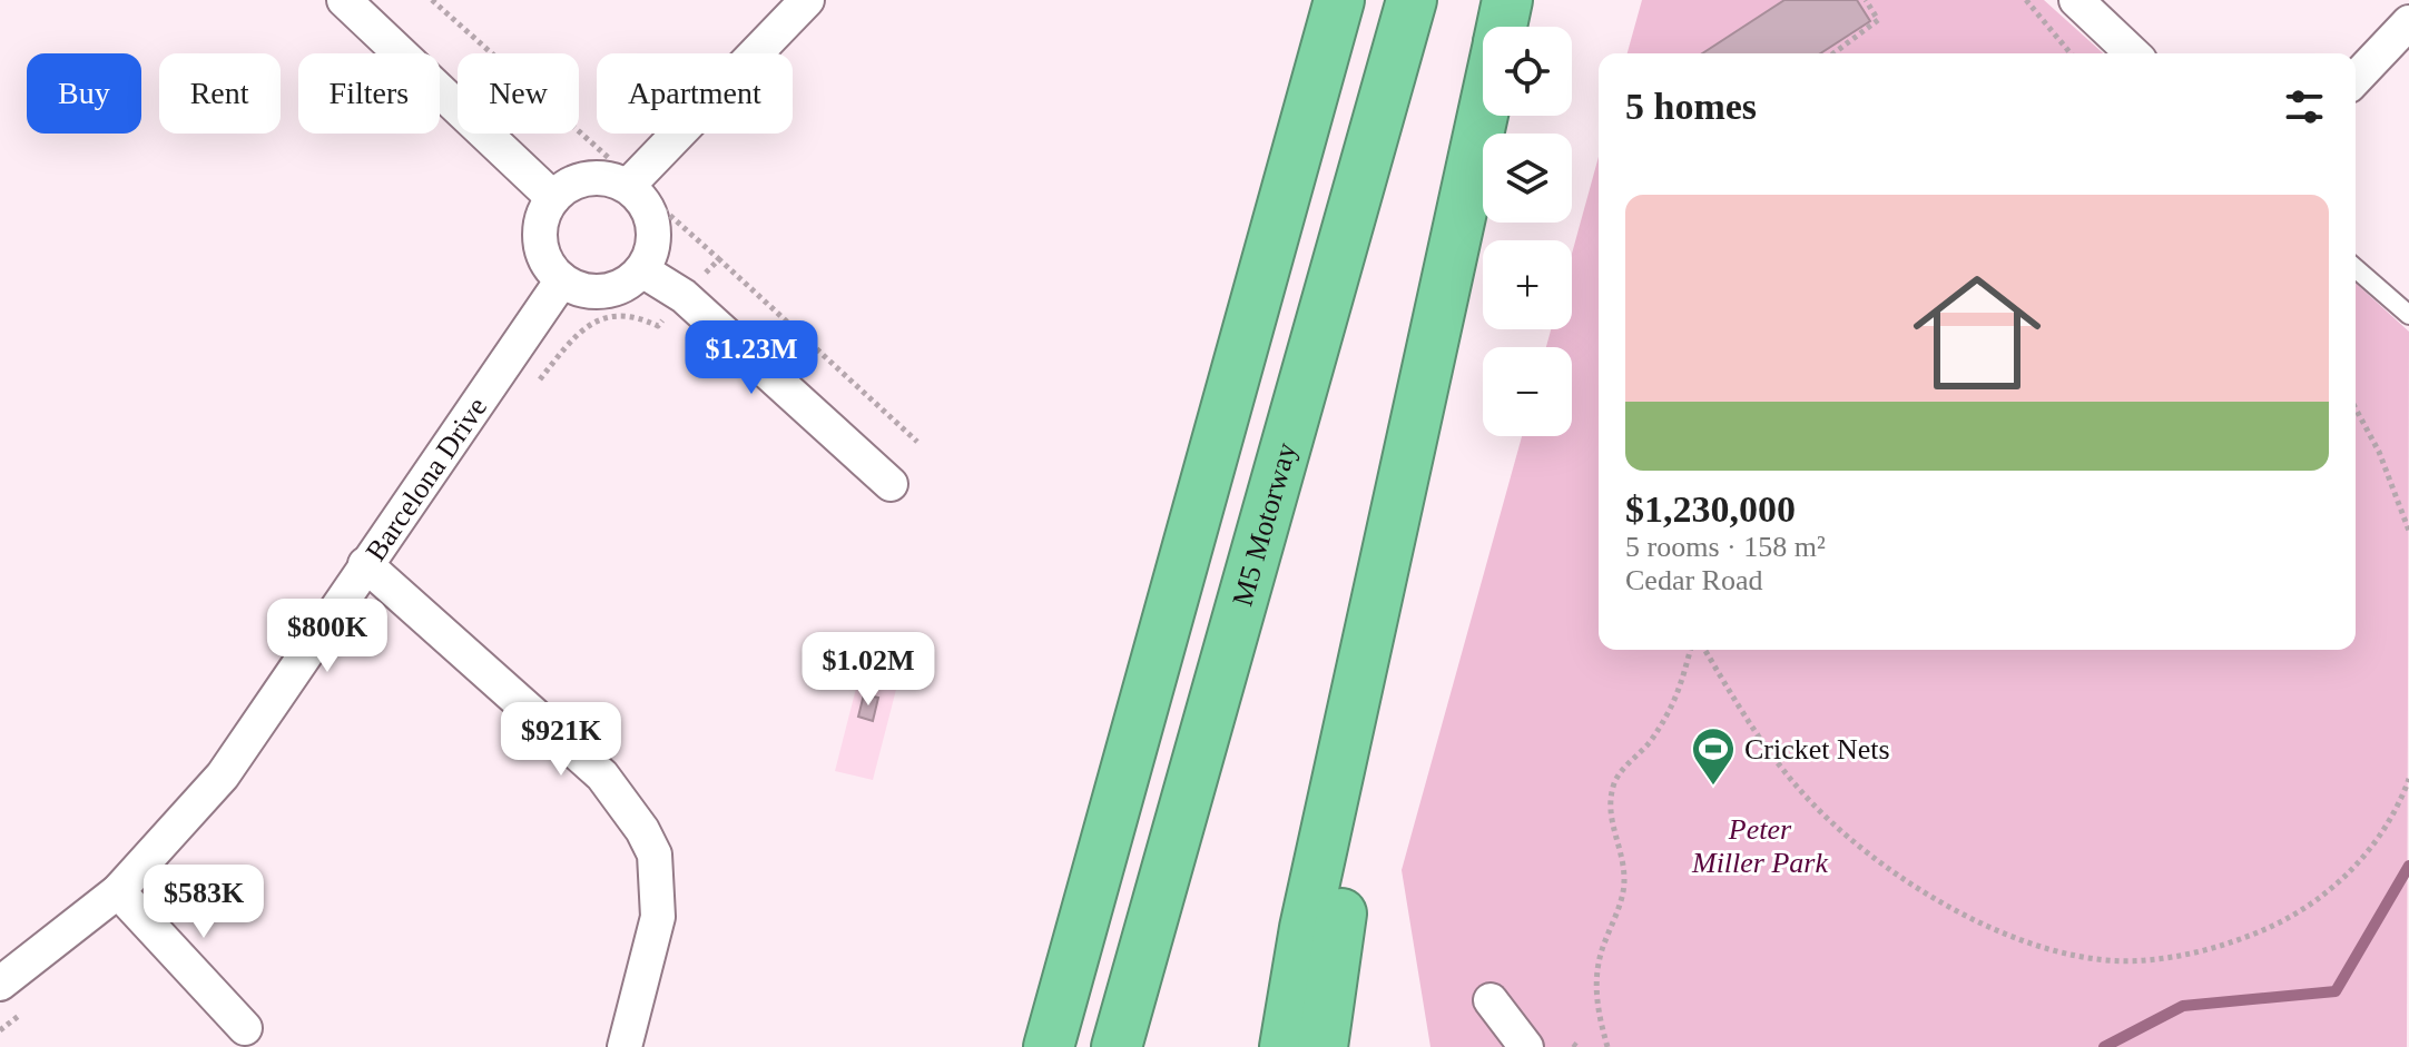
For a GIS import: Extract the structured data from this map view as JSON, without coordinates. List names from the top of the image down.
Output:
{
  "streets": {
    "highway": ["M5 Motorway"],
    "street": ["Barcelona Drive"]
  },
  "parks": ["Peter Miller Park"],
  "places": {
    "sports": ["Cricket Nets"]
  },
  "page": {
    "map_buttons": ["+", "−"],
    "chip": [
      "Buy",
      "Rent",
      "Filters",
      "New",
      "Apartment"
    ],
    "heading": "5 homes",
    "list": [
      {
        "name": "$1,230,000",
        "note": "5 rooms · 158 m² · Cedar Road"
      }
    ],
    "price": [
      "$1.23M",
      "$800K",
      "$1.02M",
      "$921K",
      "$583K"
    ]
  }
}
